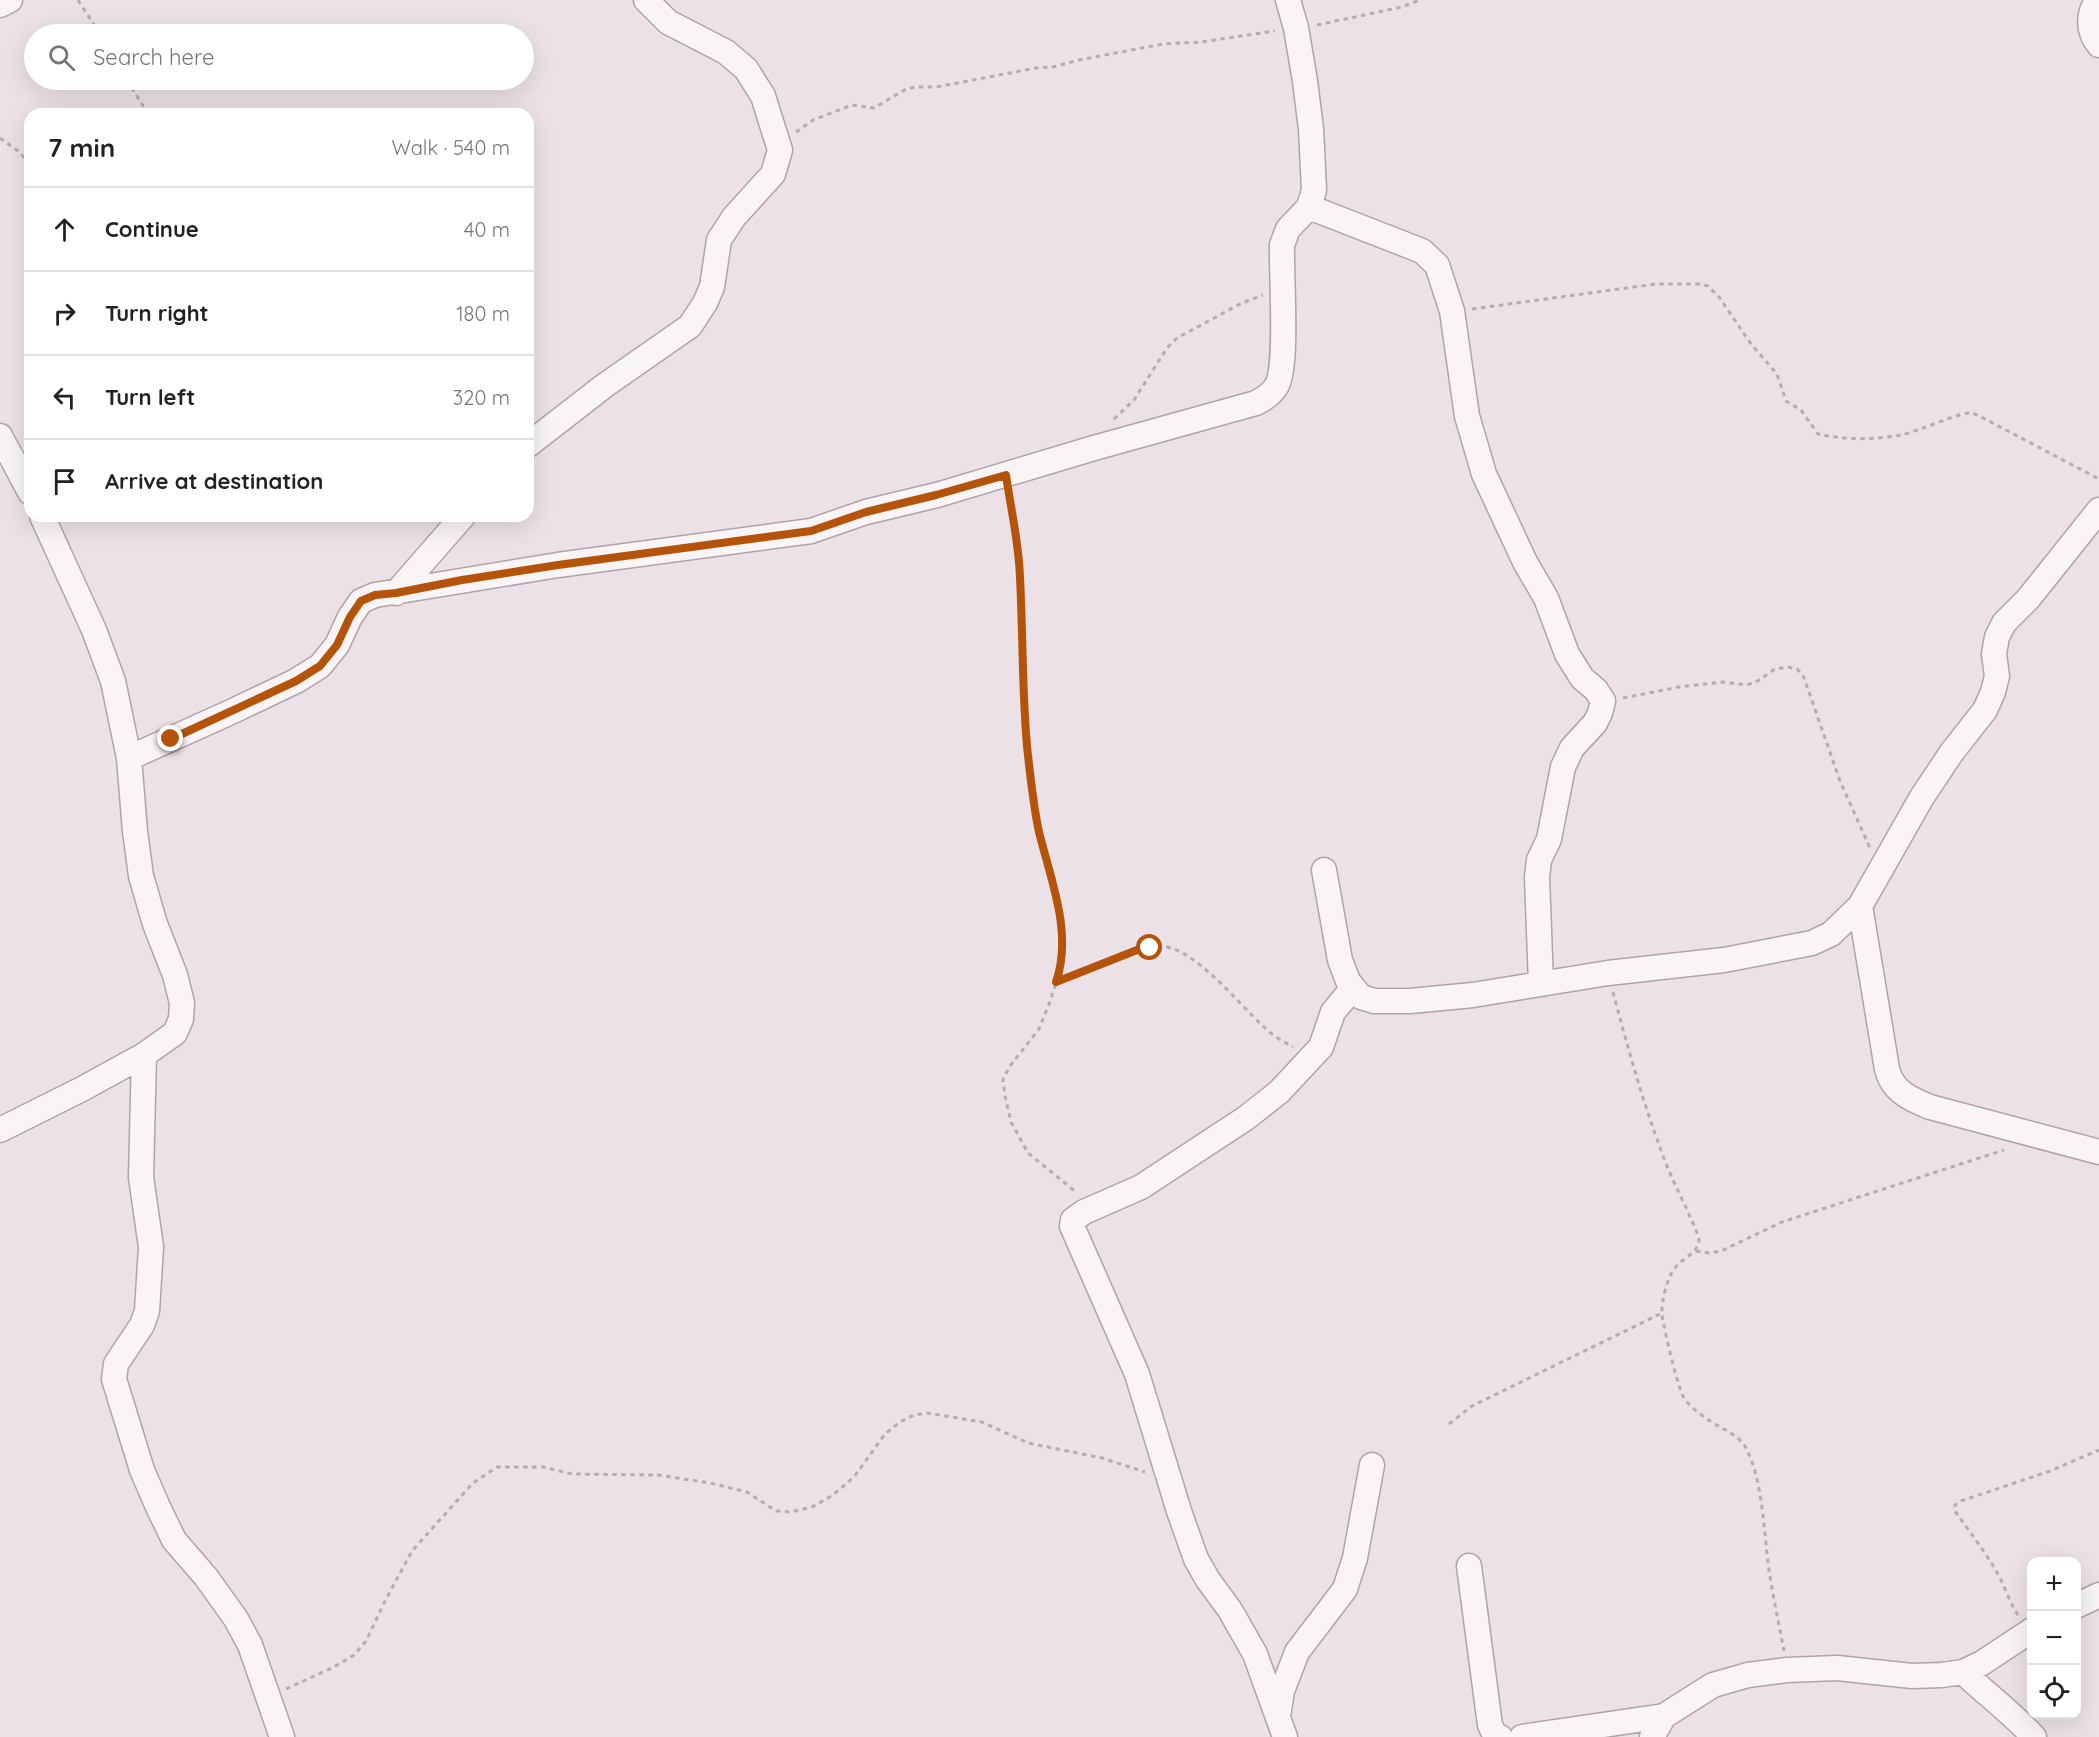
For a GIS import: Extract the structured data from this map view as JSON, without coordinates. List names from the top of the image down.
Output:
{
  "page": {
    "search": "Search here",
    "heading": ["7 min", "Walk · 540 m"],
    "list": [
      ["Continue", "40 m"],
      ["Turn right", "180 m"],
      ["Turn left", "320 m"],
      "Arrive at destination"
    ],
    "map_buttons": ["+", "−"]
  }
}
